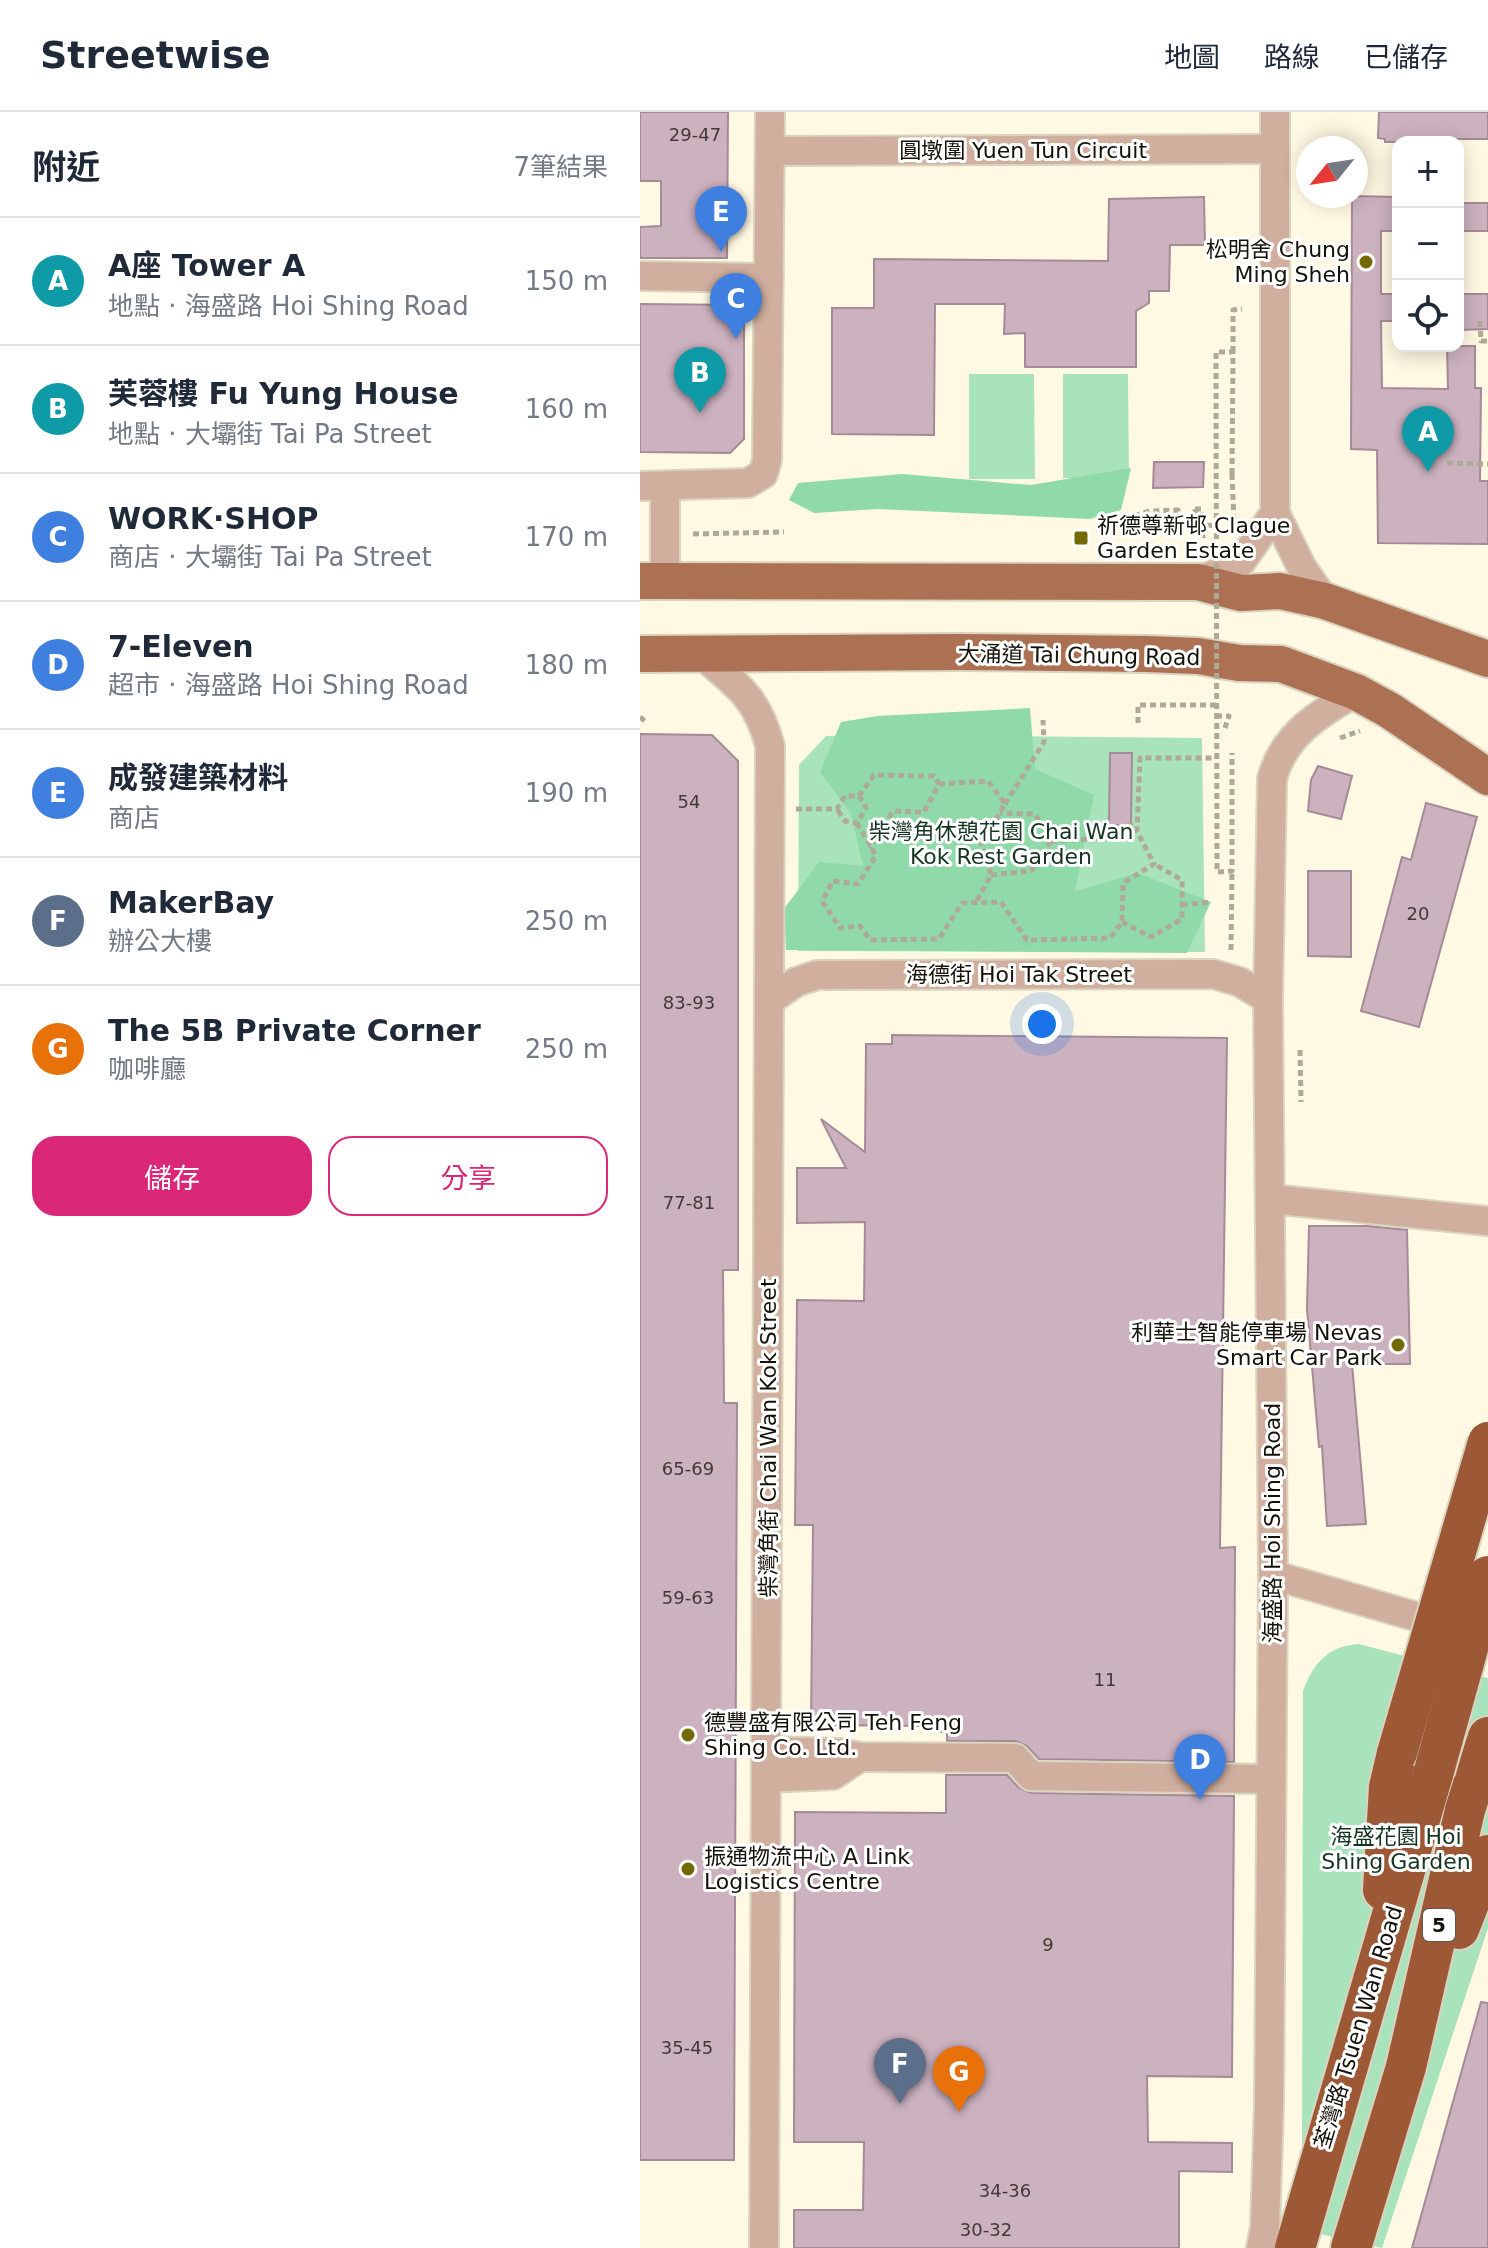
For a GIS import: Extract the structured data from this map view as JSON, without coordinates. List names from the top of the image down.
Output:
{
  "streets": {
    "highway": ["5", "荃灣路 Tsuen Wan Road"],
    "main road": ["大涌道 Tai Chung Road"],
    "street": [
      "圓墩圍 Yuen Tun Circuit",
      "海德街 Hoi Tak Street",
      "柴灣角街 Chai Wan Kok Street",
      "海盛路 Hoi Shing Road"
    ]
  },
  "crossings": [
    ["大涌道 Tai Chung Road", "柴灣角街 Chai Wan Kok Street"],
    ["大涌道 Tai Chung Road", "海盛路 Hoi Shing Road"],
    ["海德街 Hoi Tak Street", "柴灣角街 Chai Wan Kok Street"],
    ["海德街 Hoi Tak Street", "海盛路 Hoi Shing Road"]
  ],
  "parks": ["柴灣角休憩花園 Chai Wan Kok Rest Garden", "海盛花園 Hoi Shing Garden"],
  "places": {
    "other": [
      "松明舍 Chung Ming Sheh",
      "利華士智能停車場 Nevas Smart Car Park",
      "德豐盛有限公司 Teh Feng Shing Co. Ltd.",
      "振通物流中心 A Link Logistics Centre"
    ],
    "transit": ["祈德尊新邨 Clague Garden Estate"]
  },
  "house_numbers": [
    "29-47",
    "54",
    "20",
    "83-93",
    "77-81",
    "65-69",
    "59-63",
    "11",
    "9",
    "35-45",
    "34-36",
    "30-32"
  ],
  "north": "bottom left",
  "page": {
    "header": "Streetwise",
    "nav": ["地圖", "路線", "已儲存"],
    "heading": ["附近", "7筆結果"],
    "map_buttons": ["+", "−"],
    "pins": [
      "E",
      "C",
      "B",
      "A",
      "D",
      "F",
      "G"
    ],
    "list": [
      {
        "mark": "A",
        "name": "A座 Tower A",
        "note": "地點 · 海盛路 Hoi Shing Road",
        "value": "150 m"
      },
      {
        "mark": "B",
        "name": "芙蓉樓 Fu Yung House",
        "note": "地點 · 大壩街 Tai Pa Street",
        "value": "160 m"
      },
      {
        "mark": "C",
        "name": "WORK·SHOP",
        "note": "商店 · 大壩街 Tai Pa Street",
        "value": "170 m"
      },
      {
        "mark": "D",
        "name": "7-Eleven",
        "note": "超市 · 海盛路 Hoi Shing Road",
        "value": "180 m"
      },
      {
        "mark": "E",
        "name": "成發建築材料",
        "note": "商店",
        "value": "190 m"
      },
      {
        "mark": "F",
        "name": "MakerBay",
        "note": "辦公大樓",
        "value": "250 m"
      },
      {
        "mark": "G",
        "name": "The 5B Private Corner",
        "note": "咖啡廳",
        "value": "250 m"
      }
    ],
    "buttons": ["儲存", "分享"]
  }
}
